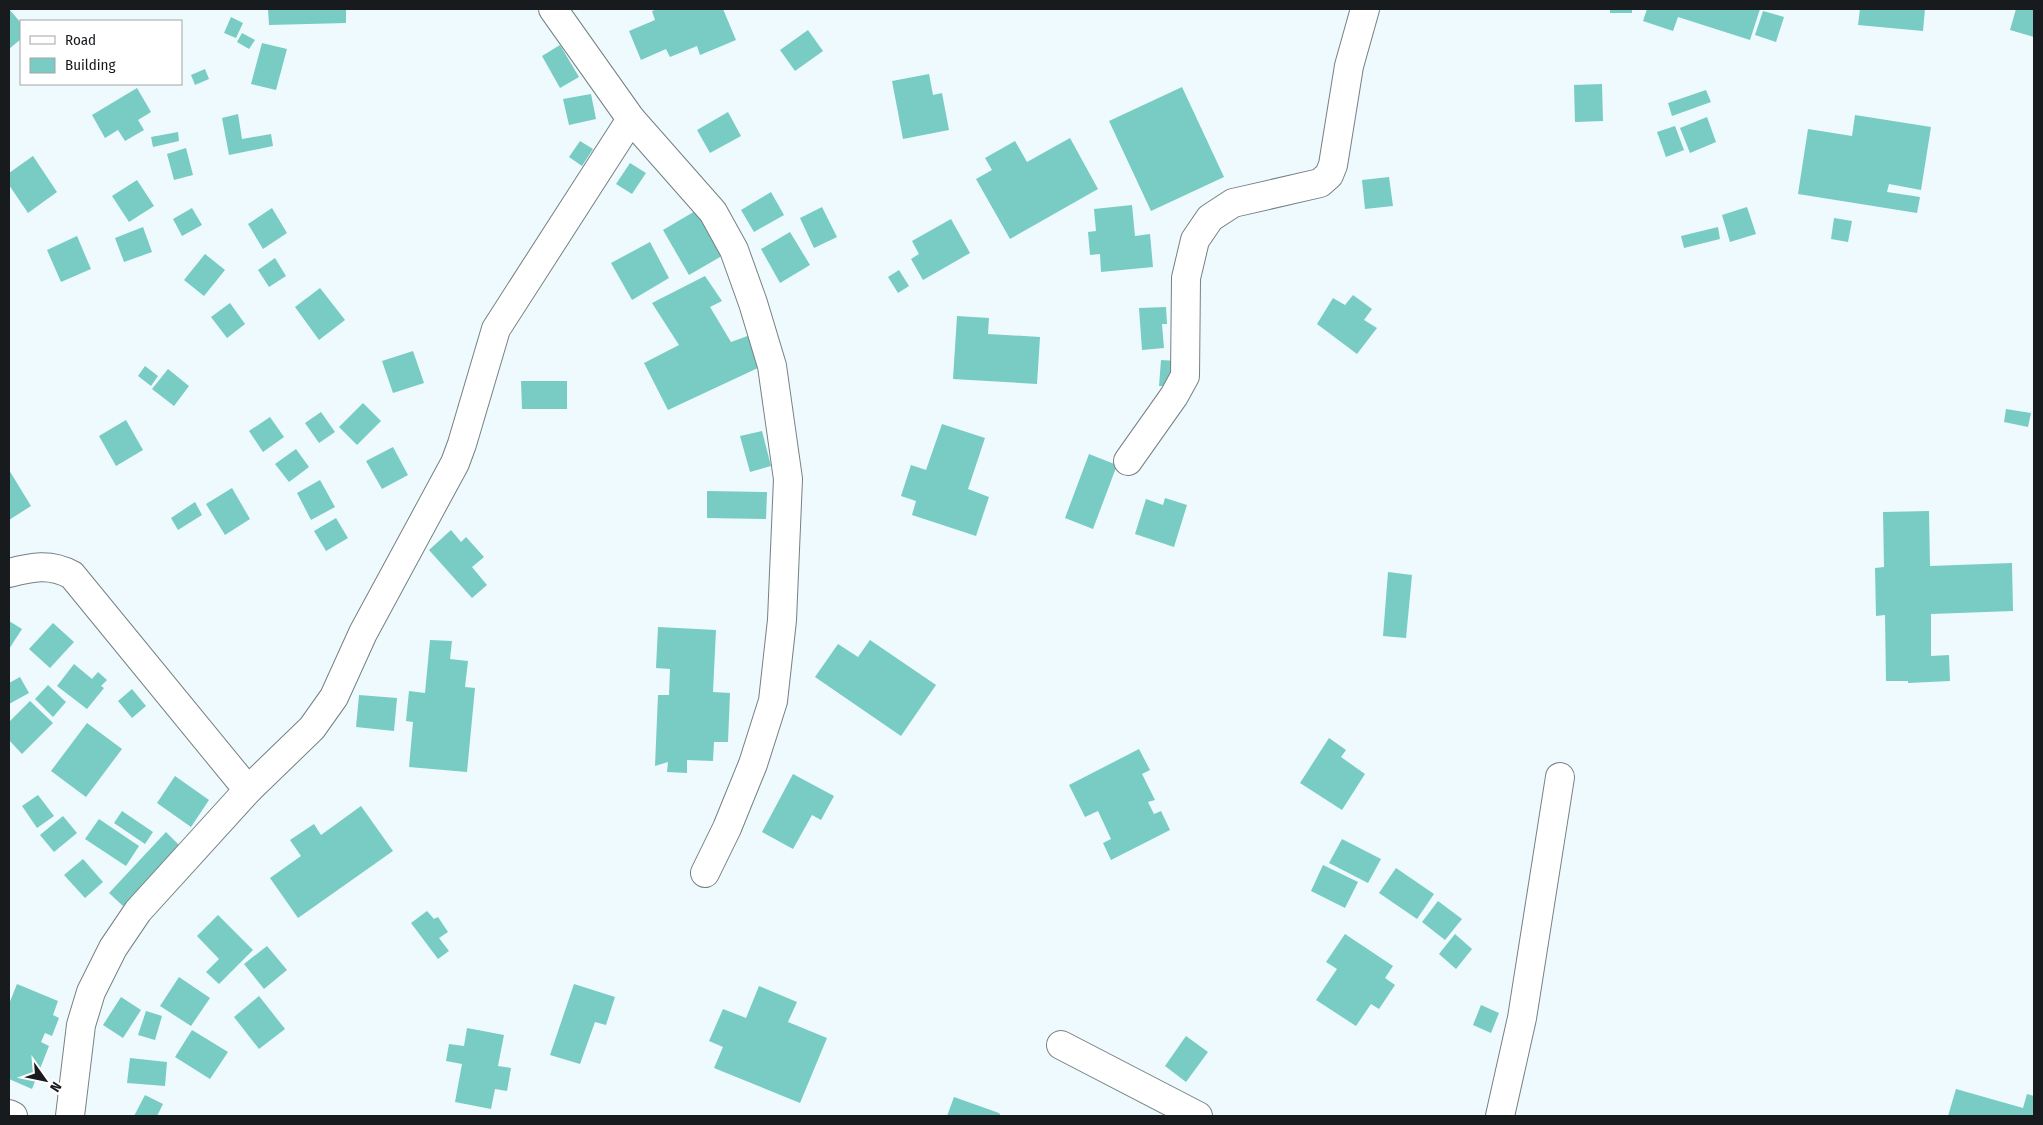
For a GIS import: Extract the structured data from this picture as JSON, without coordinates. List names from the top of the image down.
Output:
{
  "legend": ["Road", "Building"],
  "north": "bottom right"
}
